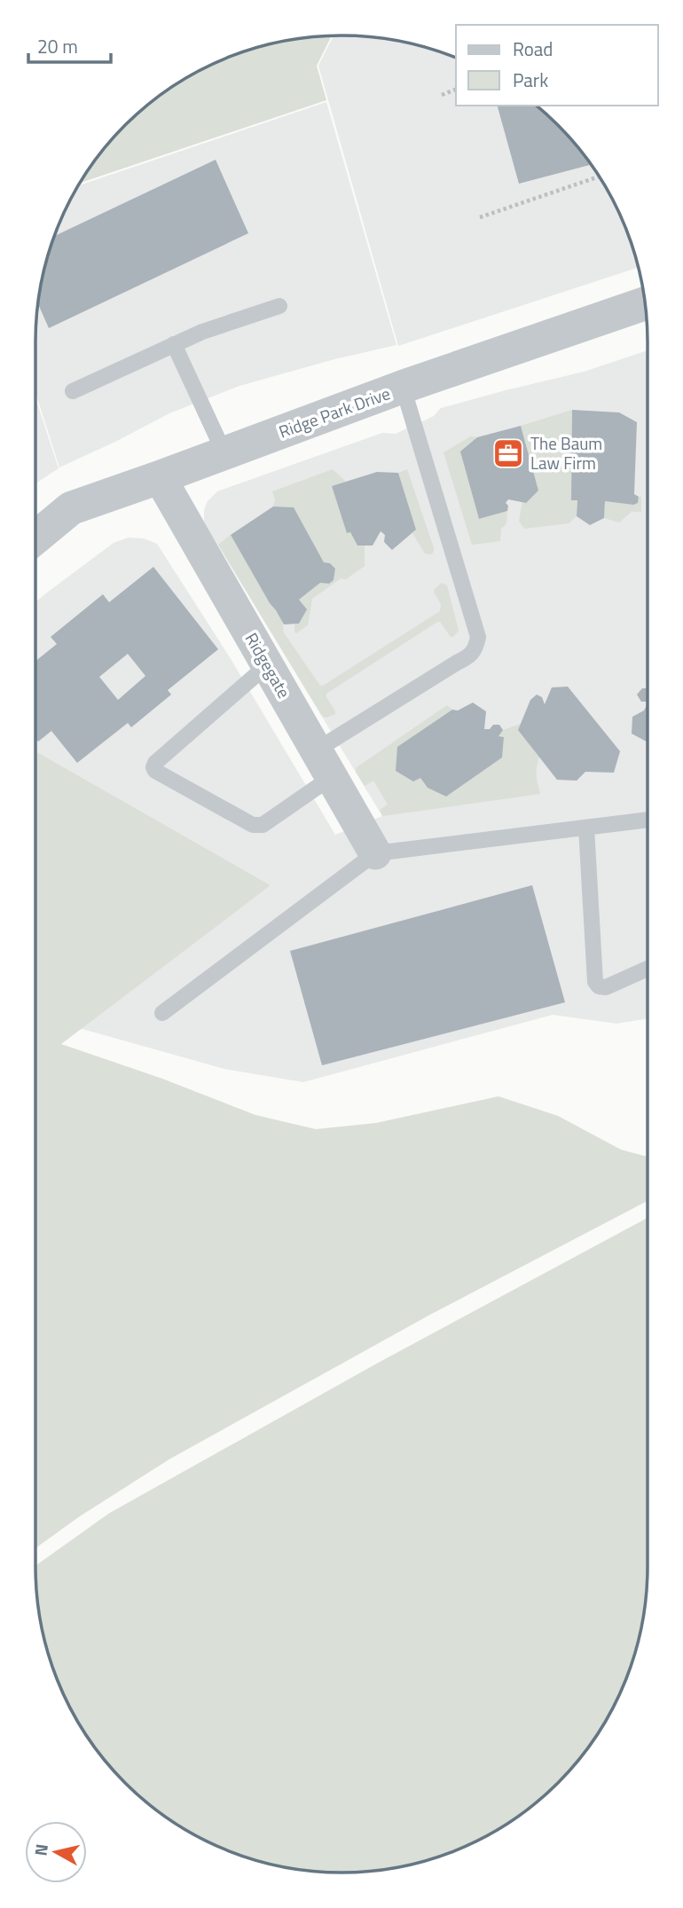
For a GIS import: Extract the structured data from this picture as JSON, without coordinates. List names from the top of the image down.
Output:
{
  "streets": {
    "street": ["Ridge Park Drive", "Ridgegate"]
  },
  "crossings": [
    ["Ridge Park Drive", "Ridgegate"]
  ],
  "places": {
    "office": ["The Baum Law Firm"]
  },
  "legend": ["Road", "Park"],
  "scale_bar": "20 m",
  "north": "left"
}
